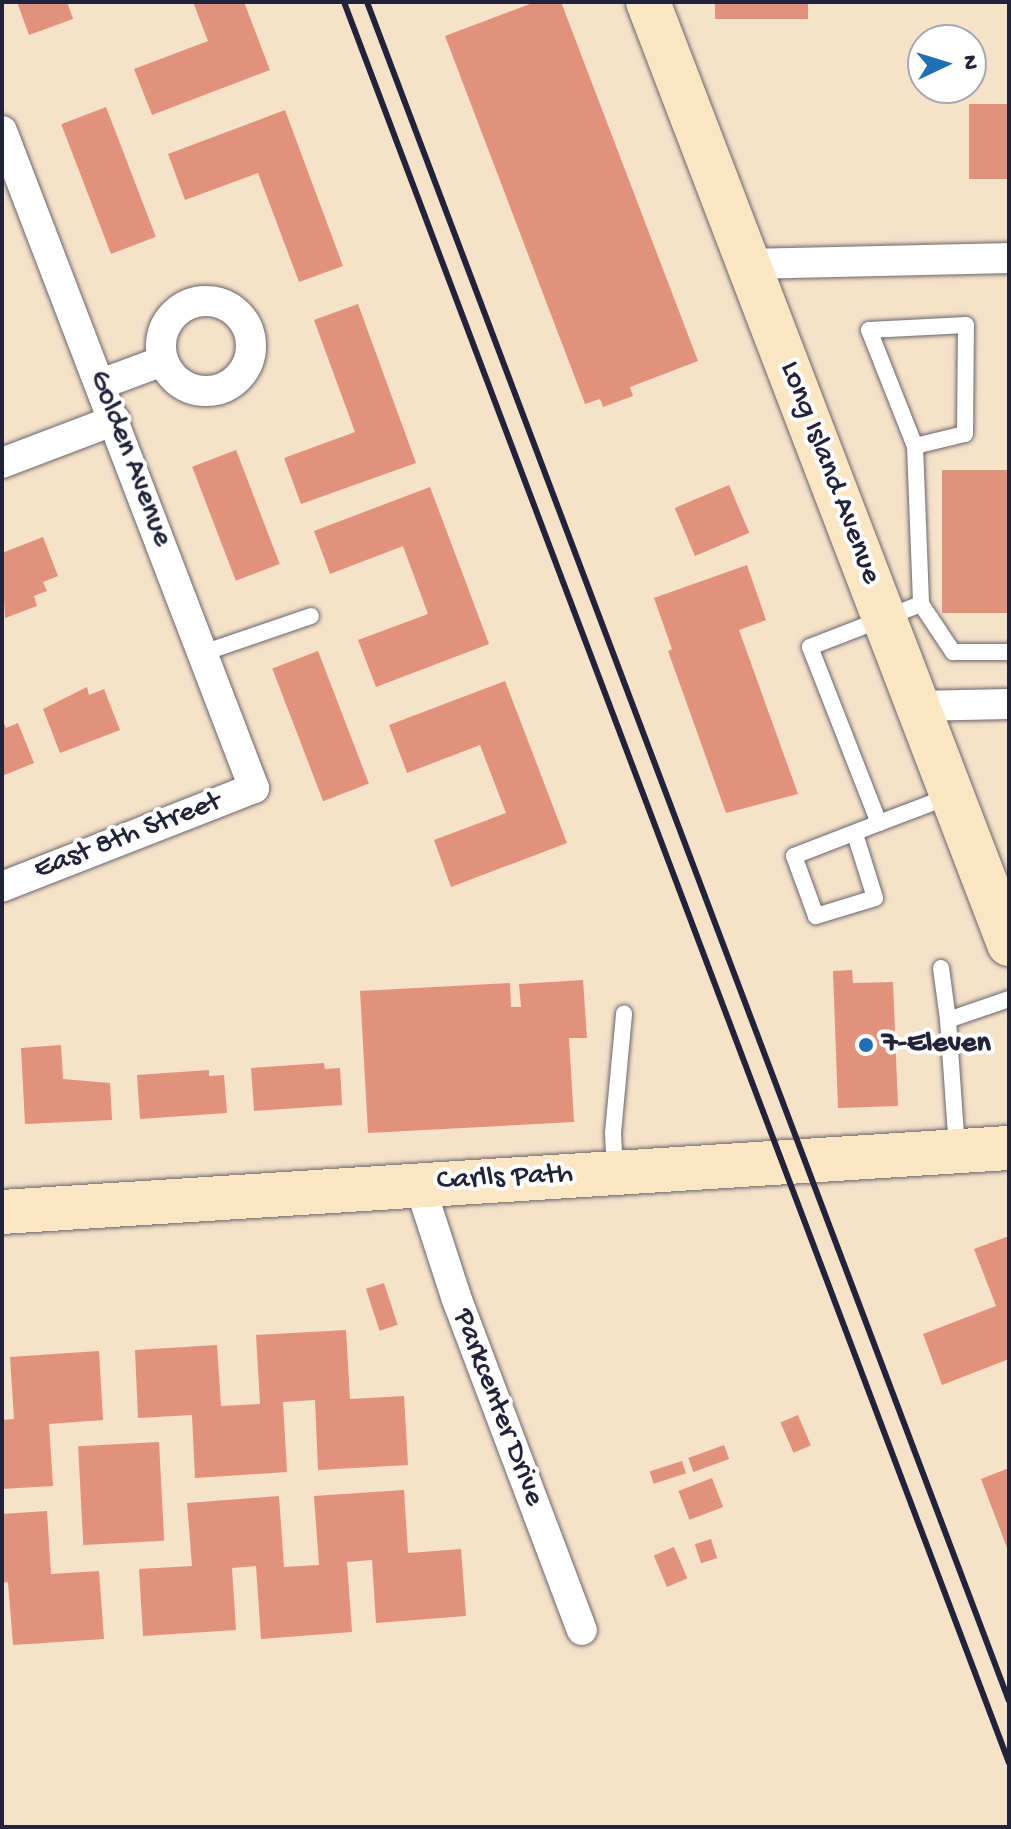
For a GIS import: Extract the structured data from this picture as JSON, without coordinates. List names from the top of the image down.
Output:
{
  "streets": {
    "street": [
      "Golden Avenue",
      "Long Island Avenue",
      "East 8th Street",
      "Carlls Path",
      "Parkcenter Drive"
    ]
  },
  "crossings": [
    ["Golden Avenue", "East 8th Street"],
    ["Carlls Path", "Parkcenter Drive"]
  ],
  "places": ["7-Eleven"],
  "north": "right"
}
